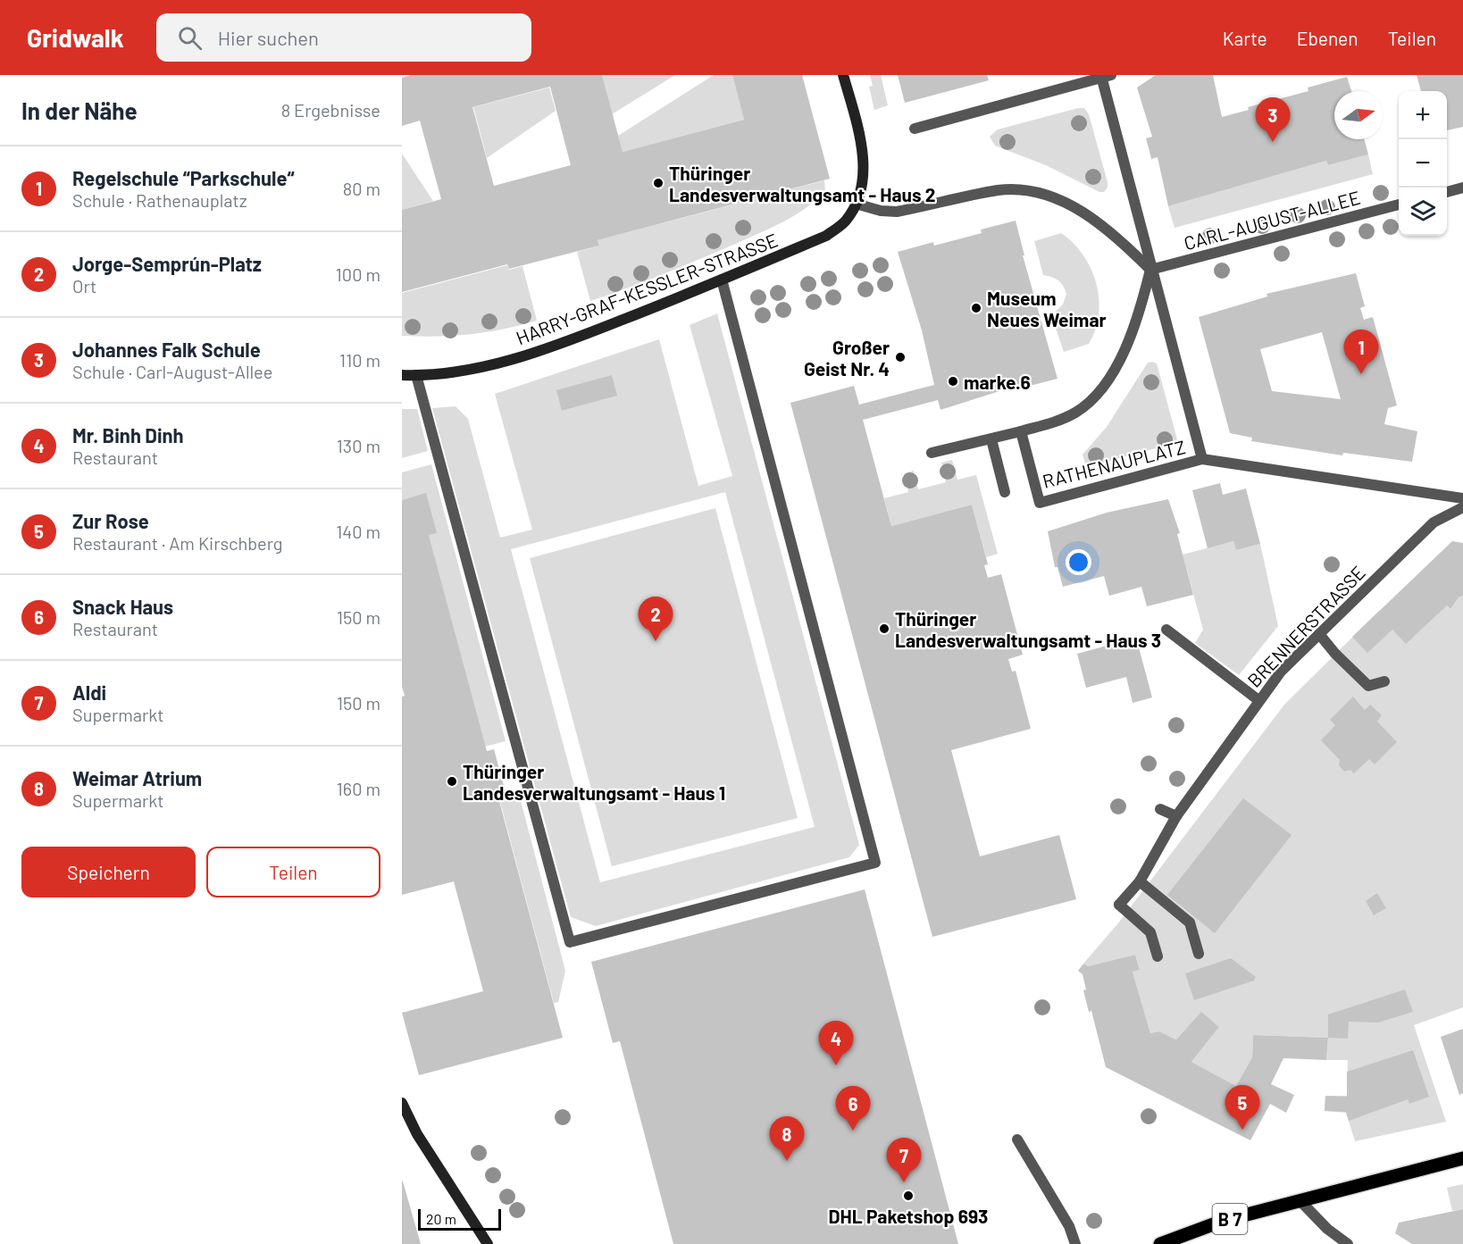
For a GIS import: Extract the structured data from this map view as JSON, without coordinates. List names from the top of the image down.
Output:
{
  "streets": {
    "main road": ["B 7"],
    "street": [
      "CARL-AUGUST-ALLEE",
      "HARRY-GRAF-KESSLER-STRASSE",
      "RATHENAUPLATZ",
      "BRENNERSTRASSE"
    ]
  },
  "crossings": [
    ["CARL-AUGUST-ALLEE", "RATHENAUPLATZ"],
    ["HARRY-GRAF-KESSLER-STRASSE", "RATHENAUPLATZ"]
  ],
  "places": [
    "Thüringer Landesverwaltungsamt - Haus 2",
    "Museum Neues Weimar",
    "Großer Geist Nr. 4",
    "marke.6",
    "Thüringer Landesverwaltungsamt - Haus 3",
    "Thüringer Landesverwaltungsamt - Haus 1",
    "DHL Paketshop 693"
  ],
  "scale_bar": "20 m",
  "north": "right",
  "page": {
    "header": "Gridwalk",
    "search": "Hier suchen",
    "nav": ["Karte", "Ebenen", "Teilen"],
    "heading": ["In der Nähe", "8 Ergebnisse"],
    "map_buttons": ["+", "−"],
    "pins": [
      "3",
      "1",
      "2",
      "4",
      "5",
      "6",
      "8",
      "7"
    ],
    "list": [
      {
        "mark": "1",
        "name": "Regelschule “Parkschule“",
        "note": "Schule · Rathenauplatz",
        "value": "80 m"
      },
      {
        "mark": "2",
        "name": "Jorge-Semprún-Platz",
        "note": "Ort",
        "value": "100 m"
      },
      {
        "mark": "3",
        "name": "Johannes Falk Schule",
        "note": "Schule · Carl-August-Allee",
        "value": "110 m"
      },
      {
        "mark": "4",
        "name": "Mr. Binh Dinh",
        "note": "Restaurant",
        "value": "130 m"
      },
      {
        "mark": "5",
        "name": "Zur Rose",
        "note": "Restaurant · Am Kirschberg",
        "value": "140 m"
      },
      {
        "mark": "6",
        "name": "Snack Haus",
        "note": "Restaurant",
        "value": "150 m"
      },
      {
        "mark": "7",
        "name": "Aldi",
        "note": "Supermarkt",
        "value": "150 m"
      },
      {
        "mark": "8",
        "name": "Weimar Atrium",
        "note": "Supermarkt",
        "value": "160 m"
      }
    ],
    "buttons": ["Speichern", "Teilen"],
    "scale": "20 m"
  }
}
